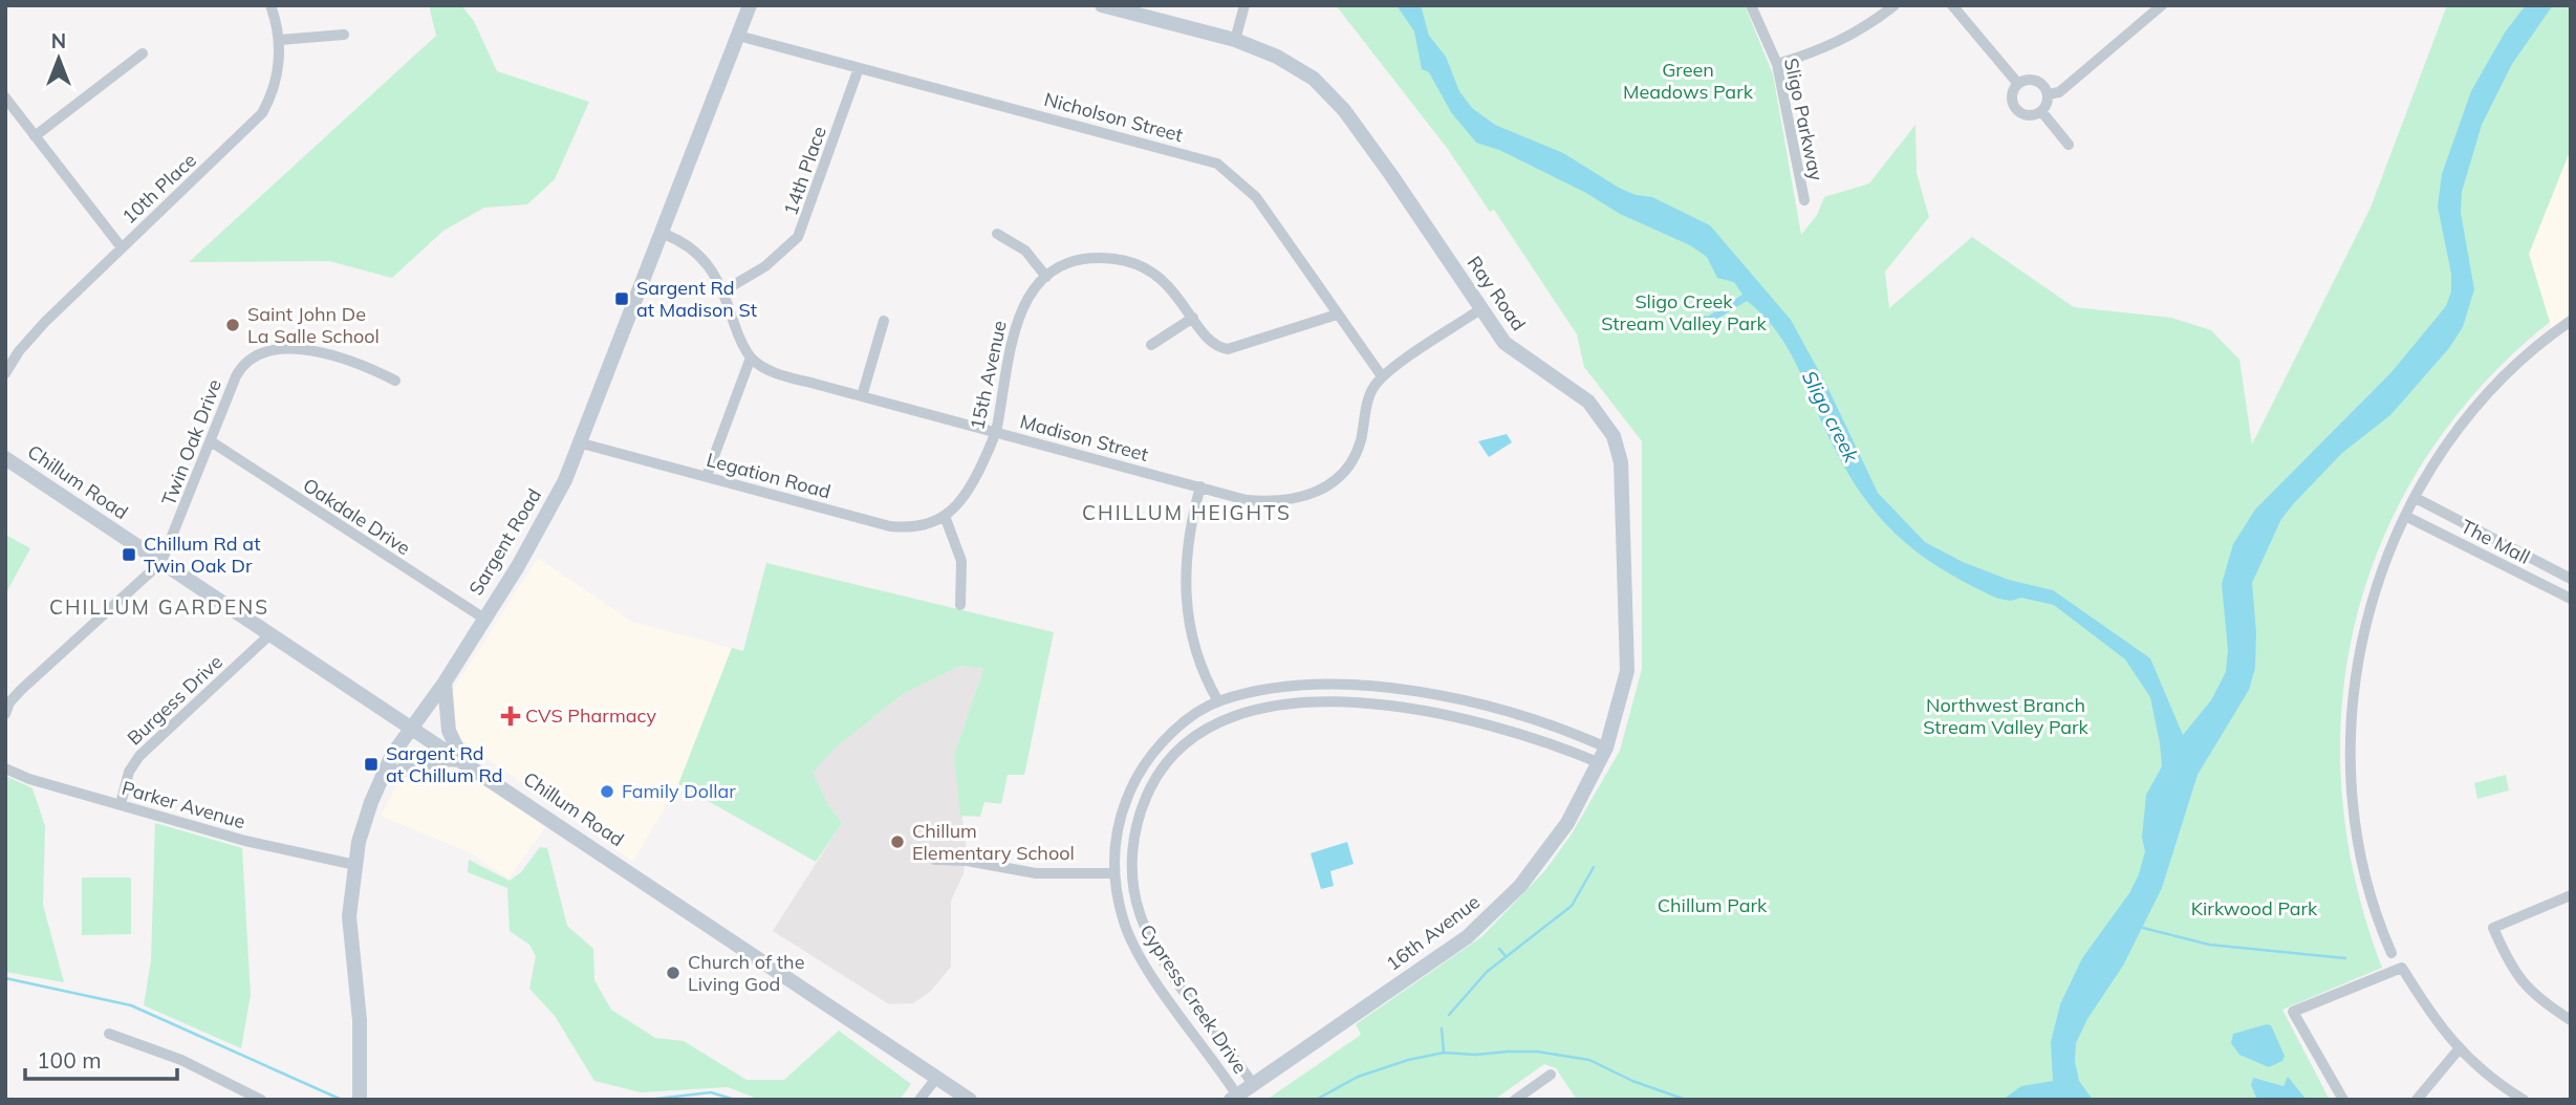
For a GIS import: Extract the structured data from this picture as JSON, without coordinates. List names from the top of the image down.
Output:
{
  "streets": {
    "main road": [
      "Ray Road",
      "Chillum Road",
      "Sargent Road",
      "16th Avenue"
    ],
    "street": [
      "Nicholson Street",
      "Sligo Parkway",
      "14th Place",
      "10th Place",
      "15th Avenue",
      "Madison Street",
      "Twin Oak Drive",
      "Legation Road",
      "Oakdale Drive",
      "The Mall",
      "Burgess Drive",
      "Parker Avenue",
      "Cypress Creek Drive"
    ]
  },
  "crossings": [
    ["Nicholson Street", "14th Place"],
    ["Nicholson Street", "15th Avenue"],
    ["Nicholson Street", "Madison Street"],
    ["Nicholson Street", "Sargent Road"],
    ["Ray Road", "16th Avenue"],
    ["Ray Road", "Cypress Creek Drive"],
    ["15th Avenue", "Madison Street"],
    ["15th Avenue", "Legation Road"],
    ["Twin Oak Drive", "Chillum Road"],
    ["Twin Oak Drive", "Oakdale Drive"],
    ["Legation Road", "Sargent Road"],
    ["Chillum Road", "Sargent Road"],
    ["Chillum Road", "Burgess Drive"],
    ["Oakdale Drive", "Sargent Road"],
    ["Sargent Road", "Parker Avenue"],
    ["Burgess Drive", "Parker Avenue"],
    ["16th Avenue", "Cypress Creek Drive"]
  ],
  "districts": ["CHILLUM HEIGHTS", "CHILLUM GARDENS"],
  "water": ["Sligo creek"],
  "parks": [
    "Green Meadows Park",
    "Sligo Creek Stream Valley Park",
    "Northwest Branch Stream Valley Park",
    "Chillum Park",
    "Kirkwood Park"
  ],
  "places": {
    "transit": ["Sargent Rd at Madison St", "Chillum Rd at Twin Oak Dr", "Sargent Rd at Chillum Rd"],
    "other": [
      "Saint John De La Salle School",
      "Family Dollar",
      "Chillum Elementary School",
      "Church of the Living God"
    ],
    "health": ["CVS Pharmacy"]
  },
  "scale_bar": "100 m",
  "north": "top"
}
